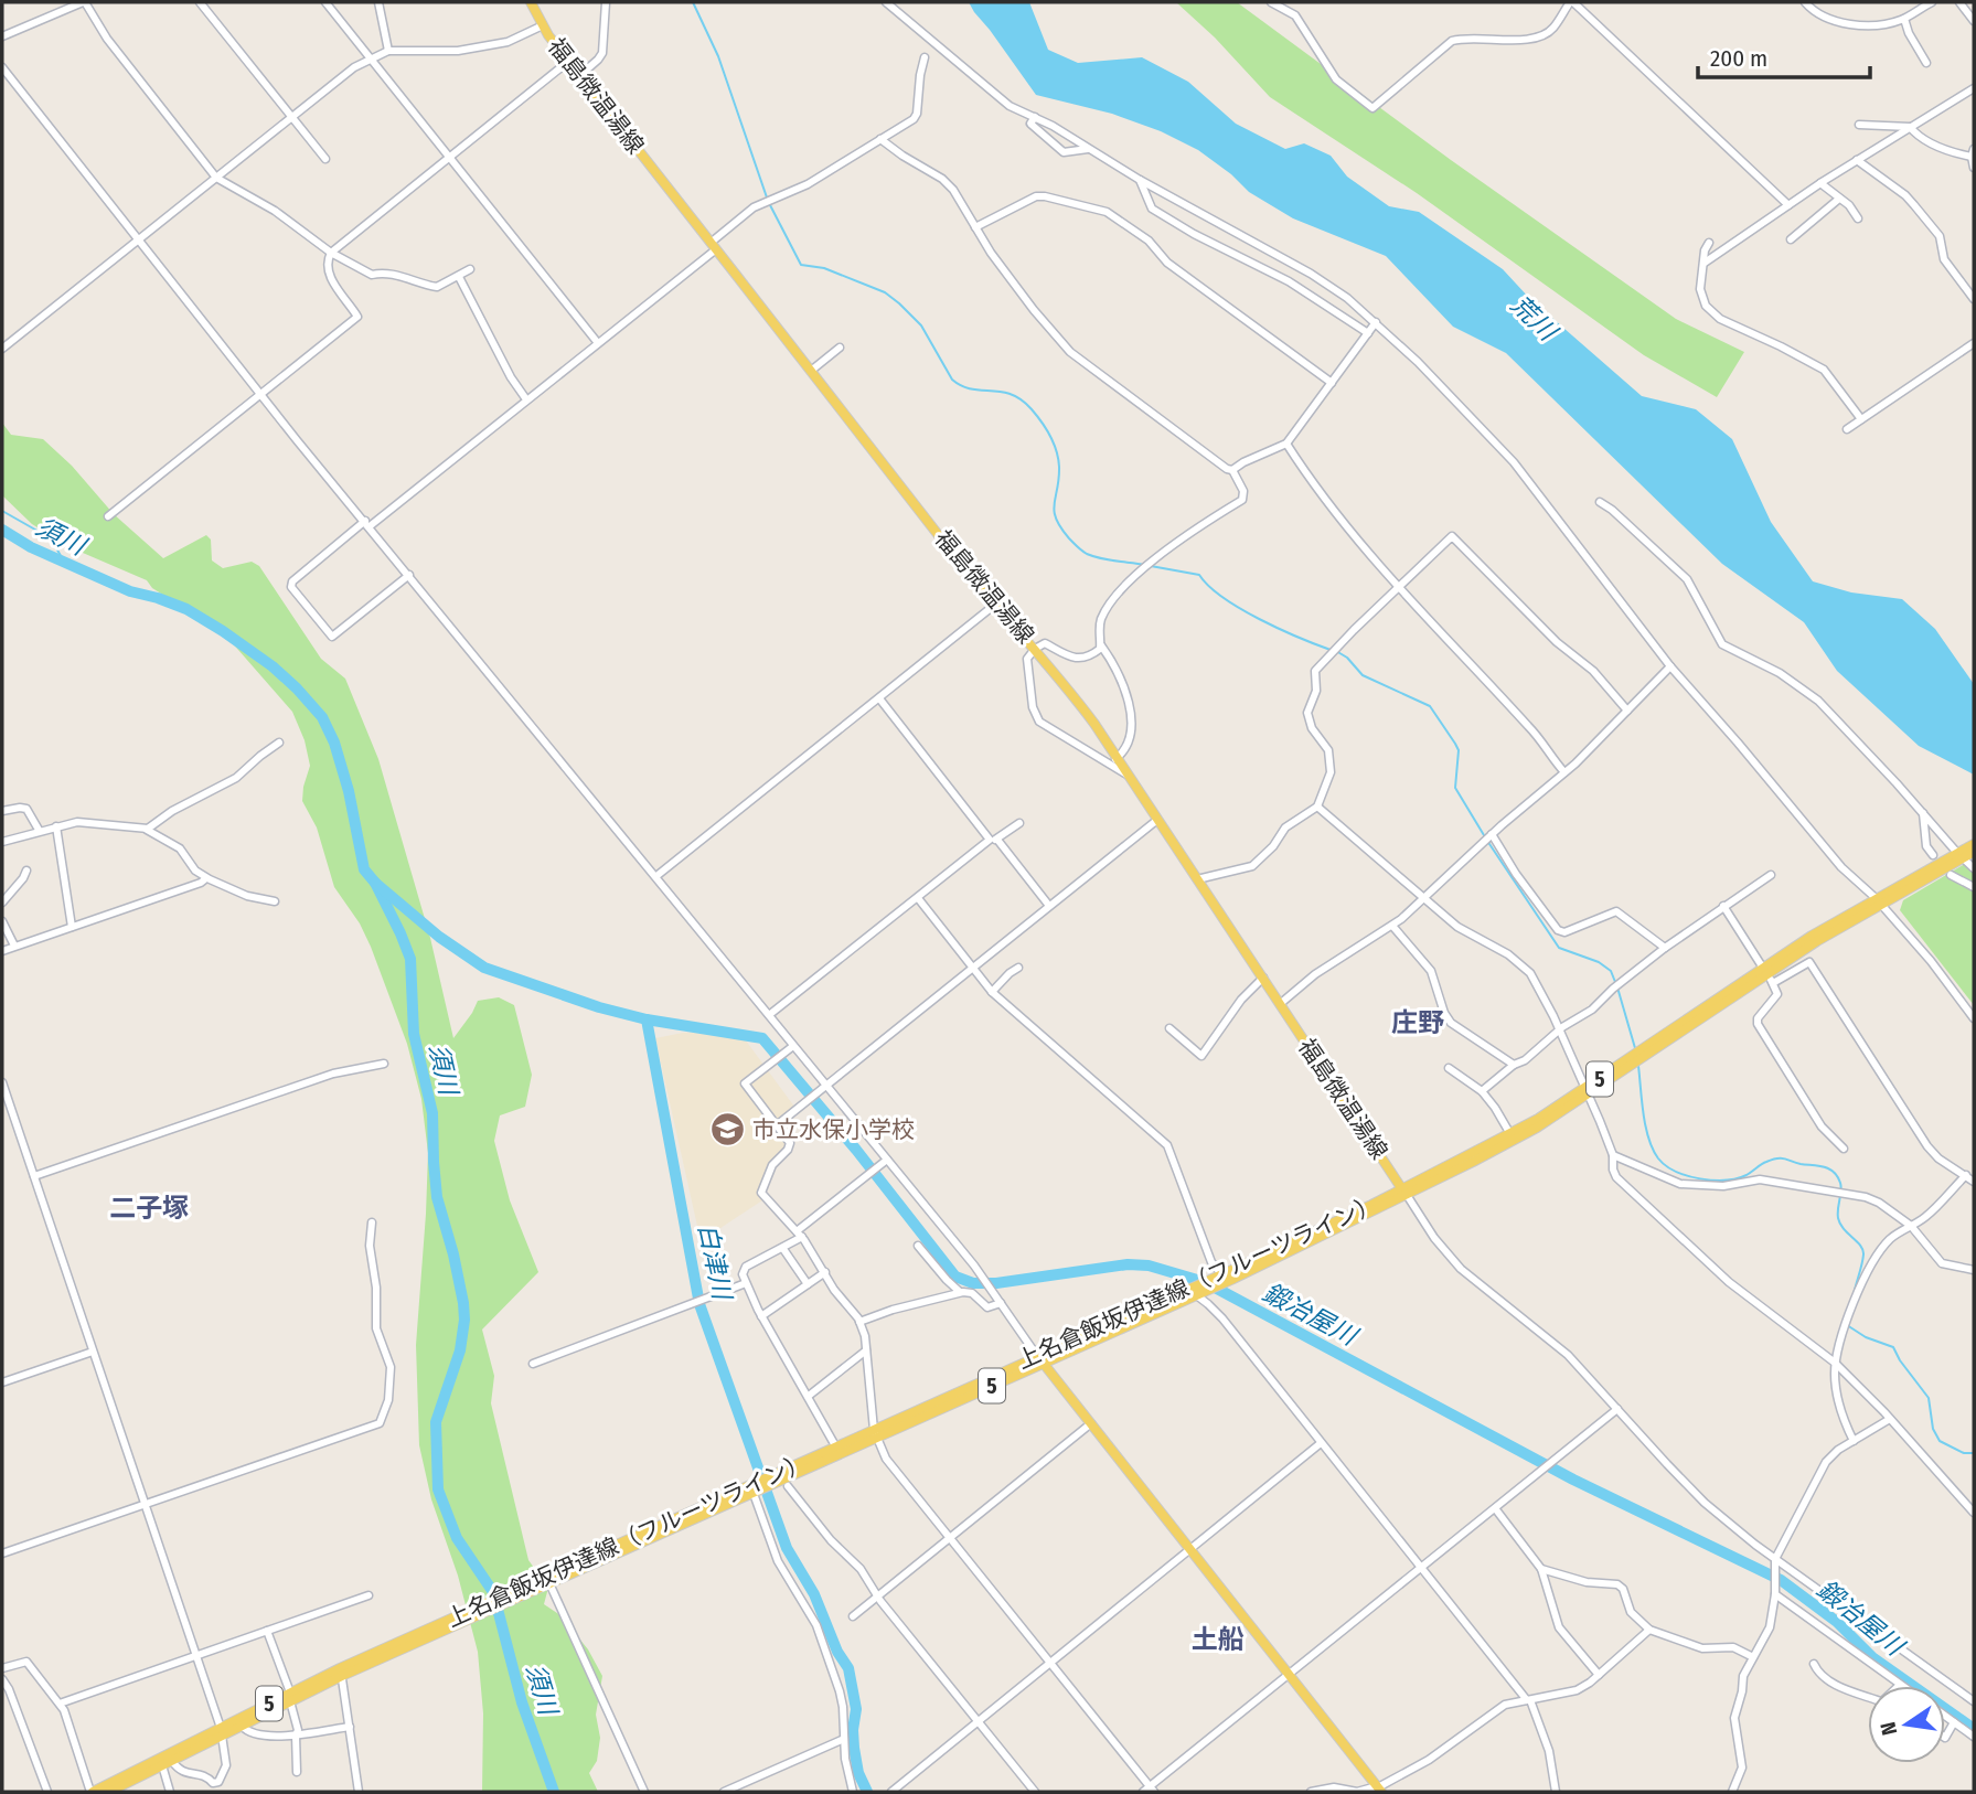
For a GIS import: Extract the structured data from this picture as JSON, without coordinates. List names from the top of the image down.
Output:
{
  "streets": {
    "main road": ["福島微温湯線", "5", "上名倉飯坂伊達線（フルーツライン）"]
  },
  "crossings": [
    ["福島微温湯線", "上名倉飯坂伊達線（フルーツライン）"]
  ],
  "districts": ["庄野", "二子塚", "土船"],
  "water": [
    "荒川",
    "須川",
    "白津川",
    "鍛冶屋川"
  ],
  "places": {
    "school or university": ["市立水保小学校"]
  },
  "scale_bar": "200 m",
  "north": "left"
}
